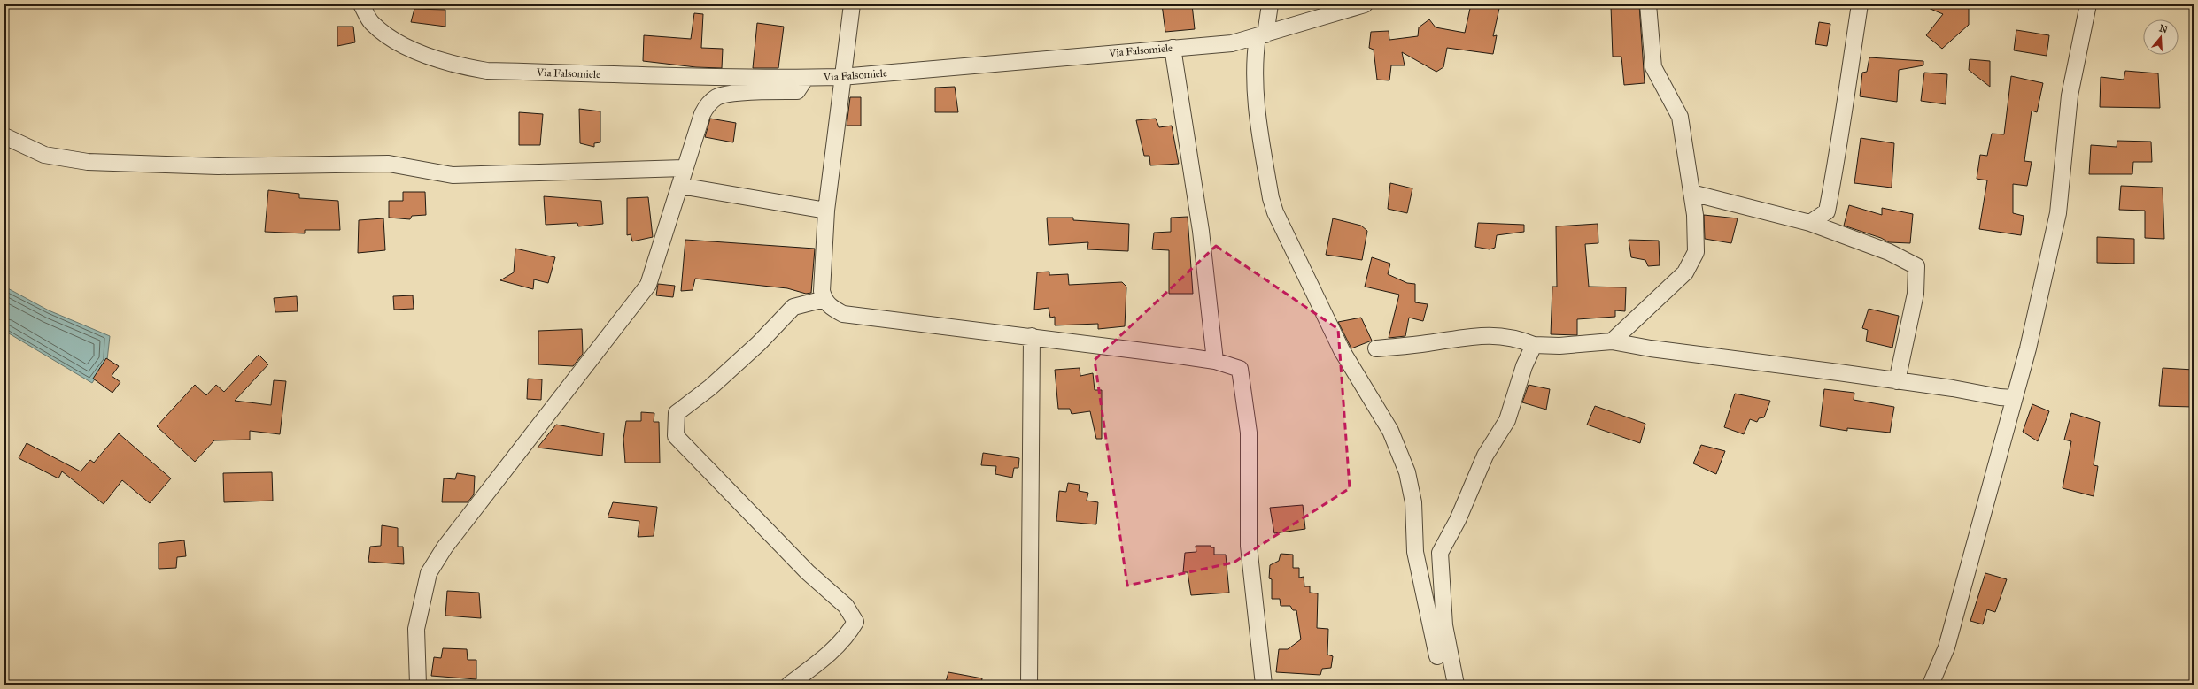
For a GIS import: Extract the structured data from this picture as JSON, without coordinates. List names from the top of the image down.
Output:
{
  "streets": {
    "street": ["Via Falsomiele"]
  },
  "north": "top"
}
